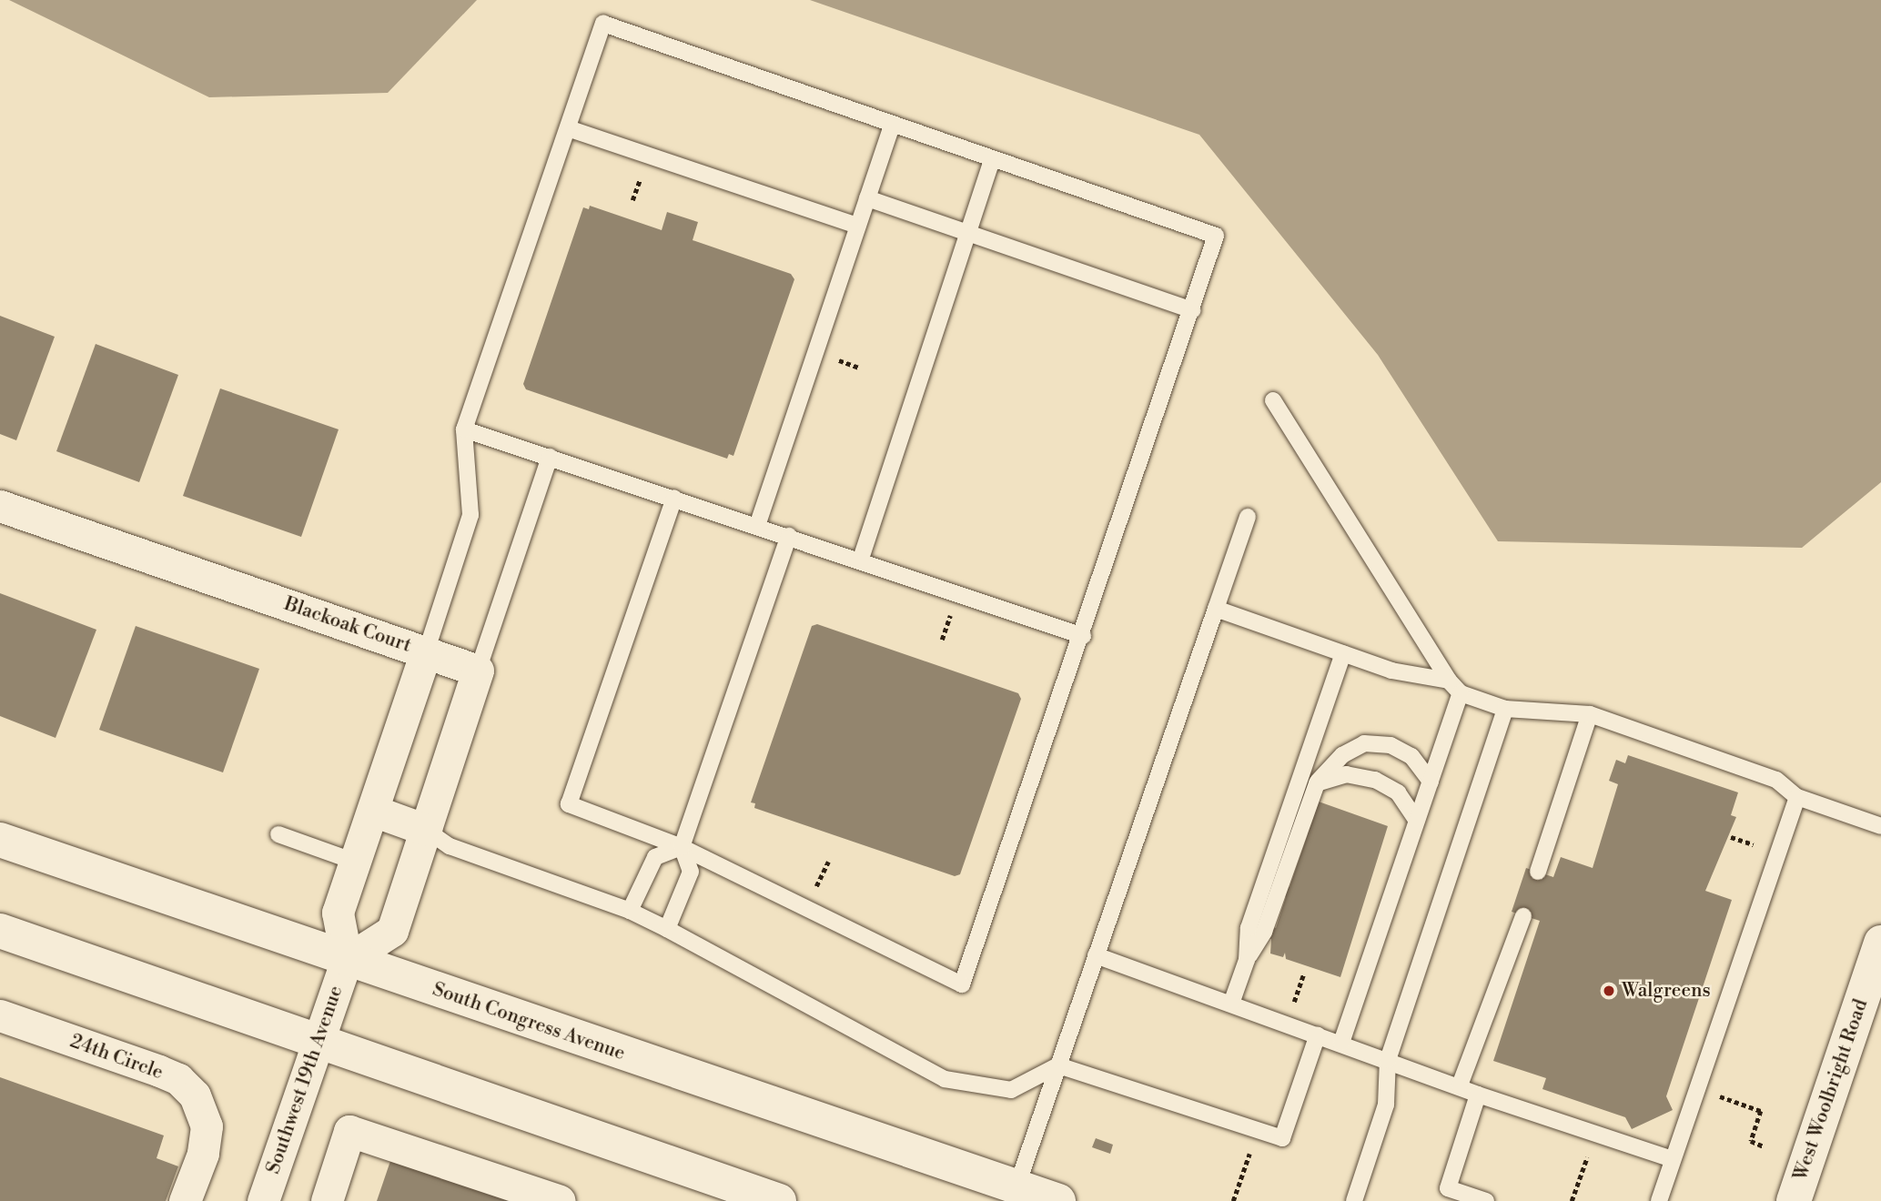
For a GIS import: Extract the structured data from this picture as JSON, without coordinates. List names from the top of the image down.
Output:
{
  "streets": {
    "main road": ["South Congress Avenue", "West Woolbright Road"],
    "street": ["Blackoak Court", "24th Circle", "Southwest 19th Avenue"]
  },
  "crossings": [
    ["Blackoak Court", "South Congress Avenue"],
    ["Blackoak Court", "Southwest 19th Avenue"],
    ["South Congress Avenue", "Southwest 19th Avenue"]
  ],
  "places": ["Walgreens"]
}
